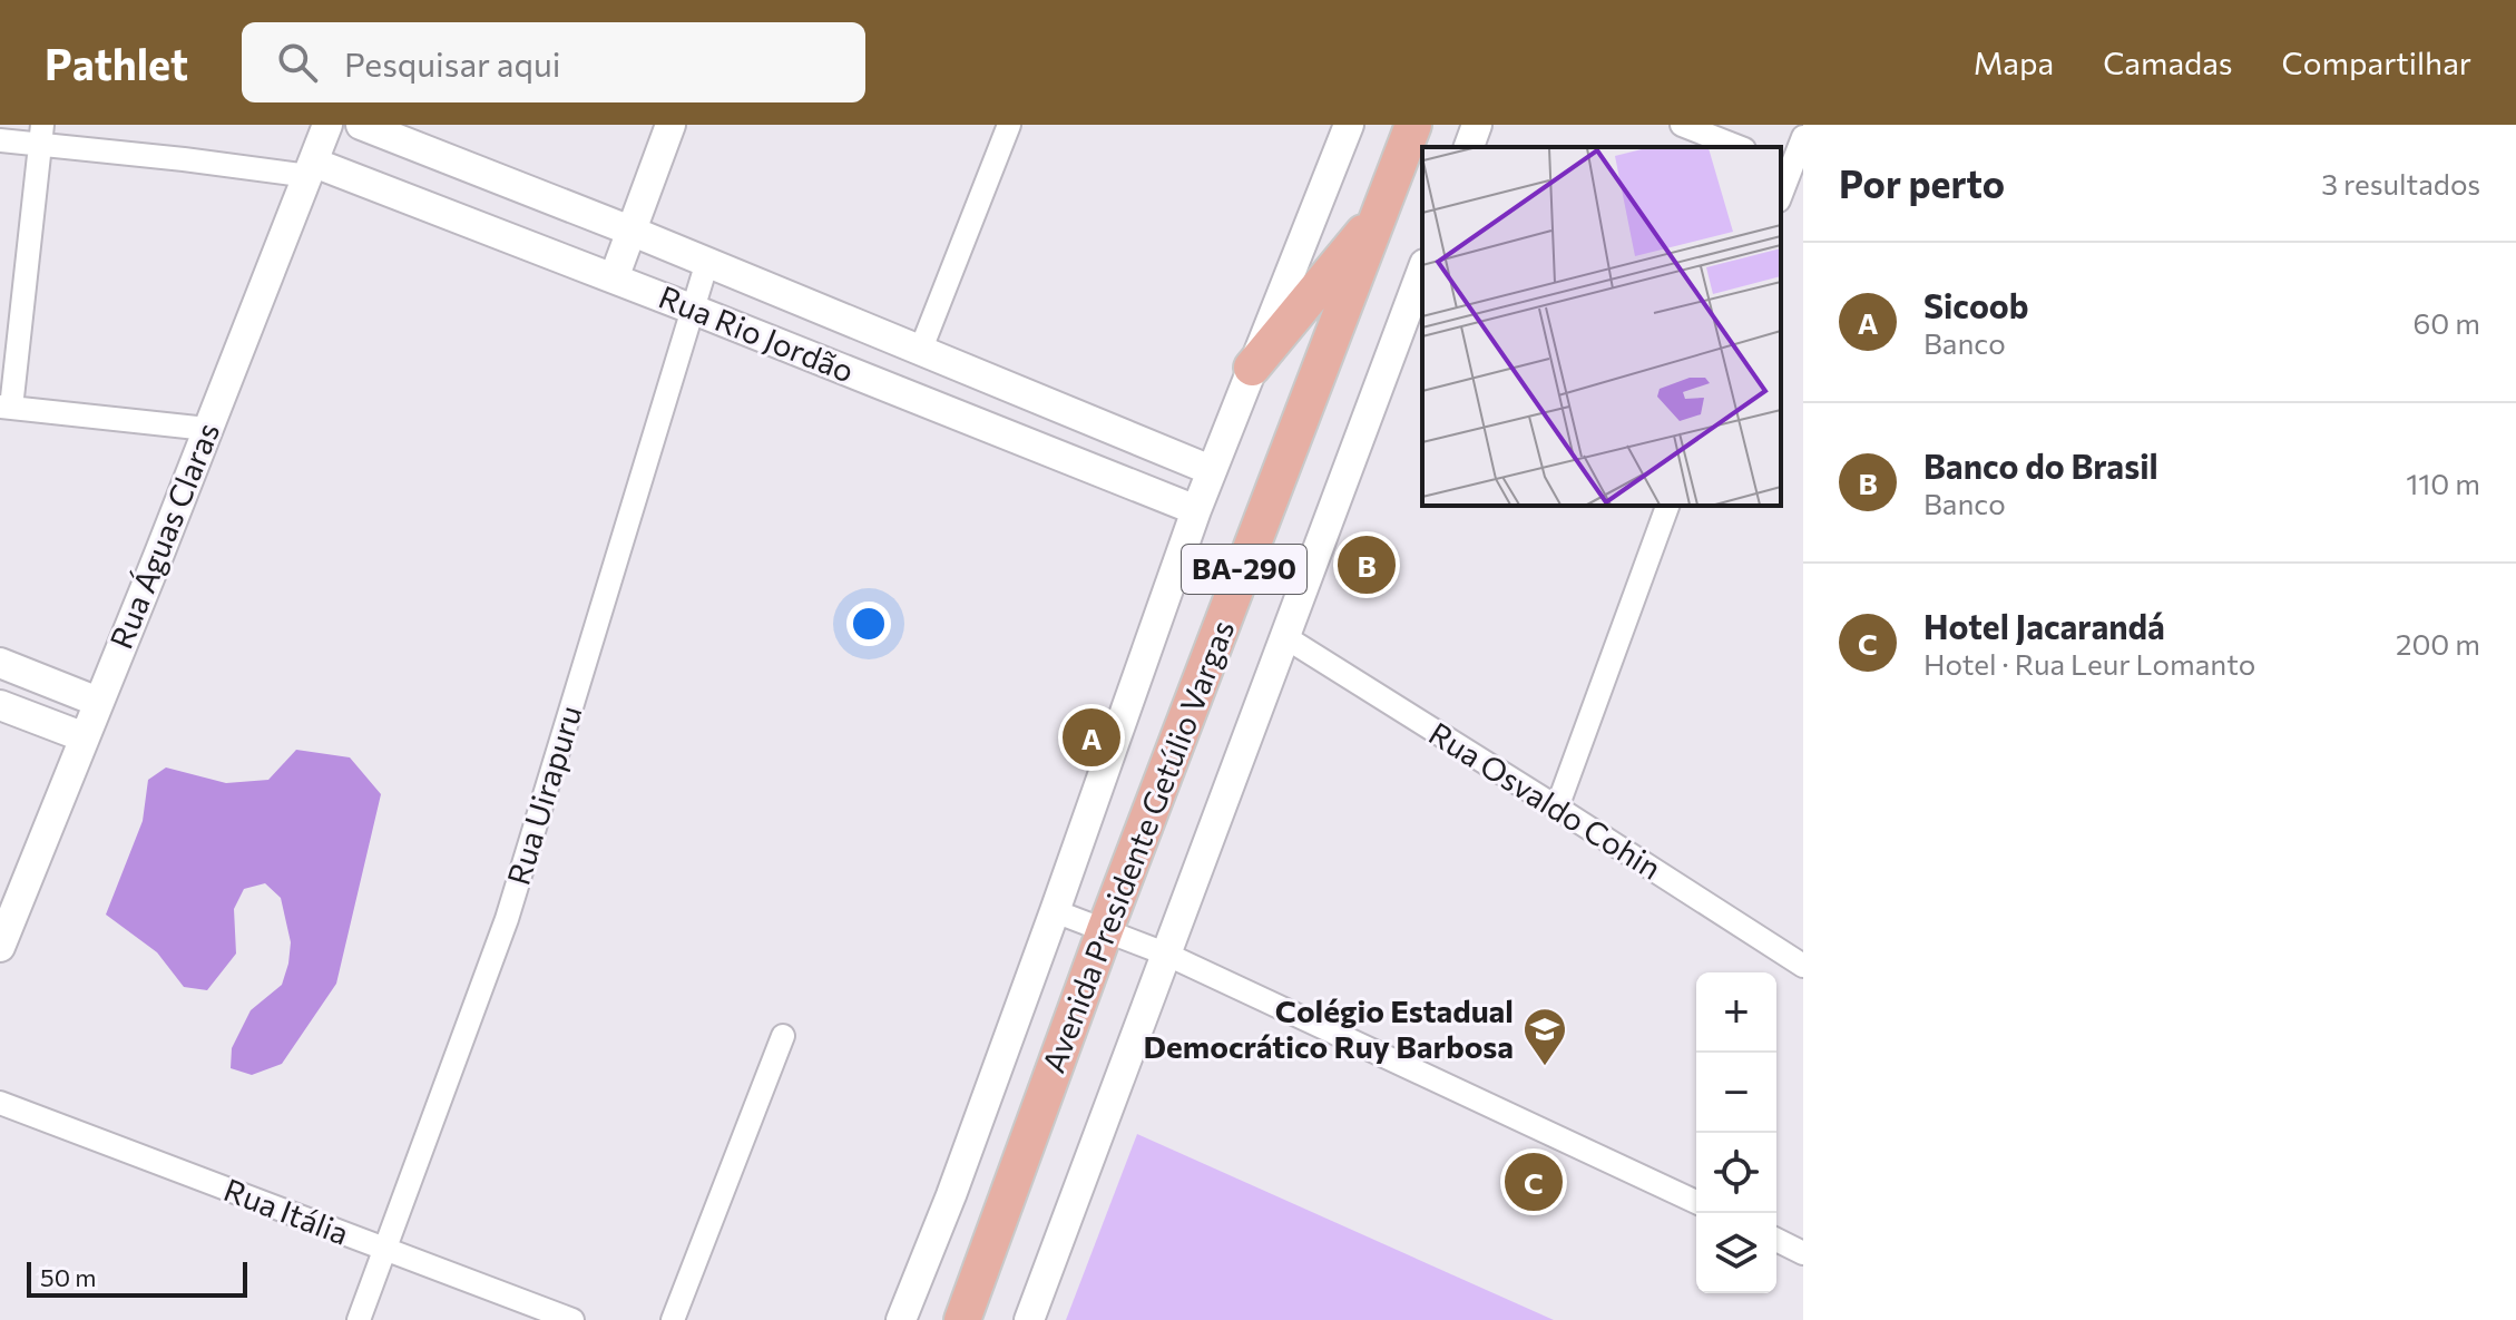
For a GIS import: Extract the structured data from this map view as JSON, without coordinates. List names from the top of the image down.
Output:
{
  "streets": {
    "main road": ["BA-290", "Avenida Presidente Getúlio Vargas"],
    "street": [
      "Rua Rio Jordão",
      "Rua Águas Claras",
      "Rua Uirapuru",
      "Rua Osvaldo Cohin",
      "Rua Itália"
    ]
  },
  "crossings": [
    ["Rua Rio Jordão", "Rua Águas Claras"],
    ["Rua Rio Jordão", "Rua Uirapuru"],
    ["Rua Rio Jordão", "Avenida Presidente Getúlio Vargas"],
    ["Rua Uirapuru", "Rua Itália"],
    ["Rua Osvaldo Cohin", "Avenida Presidente Getúlio Vargas"]
  ],
  "places": {
    "school or university": ["Colégio Estadual Democrático Ruy Barbosa"]
  },
  "scale_bar": "50 m",
  "page": {
    "header": "Pathlet",
    "search": "Pesquisar aqui",
    "nav": ["Mapa", "Camadas", "Compartilhar"],
    "heading": ["Por perto", "3 resultados"],
    "list": [
      {
        "mark": "A",
        "name": "Sicoob",
        "note": "Banco",
        "value": "60 m"
      },
      {
        "mark": "B",
        "name": "Banco do Brasil",
        "note": "Banco",
        "value": "110 m"
      },
      {
        "mark": "C",
        "name": "Hotel Jacarandá",
        "note": "Hotel · Rua Leur Lomanto",
        "value": "200 m"
      }
    ],
    "pins": ["B", "A", "C"],
    "map_buttons": ["+", "−"],
    "scale": "50 m"
  }
}
